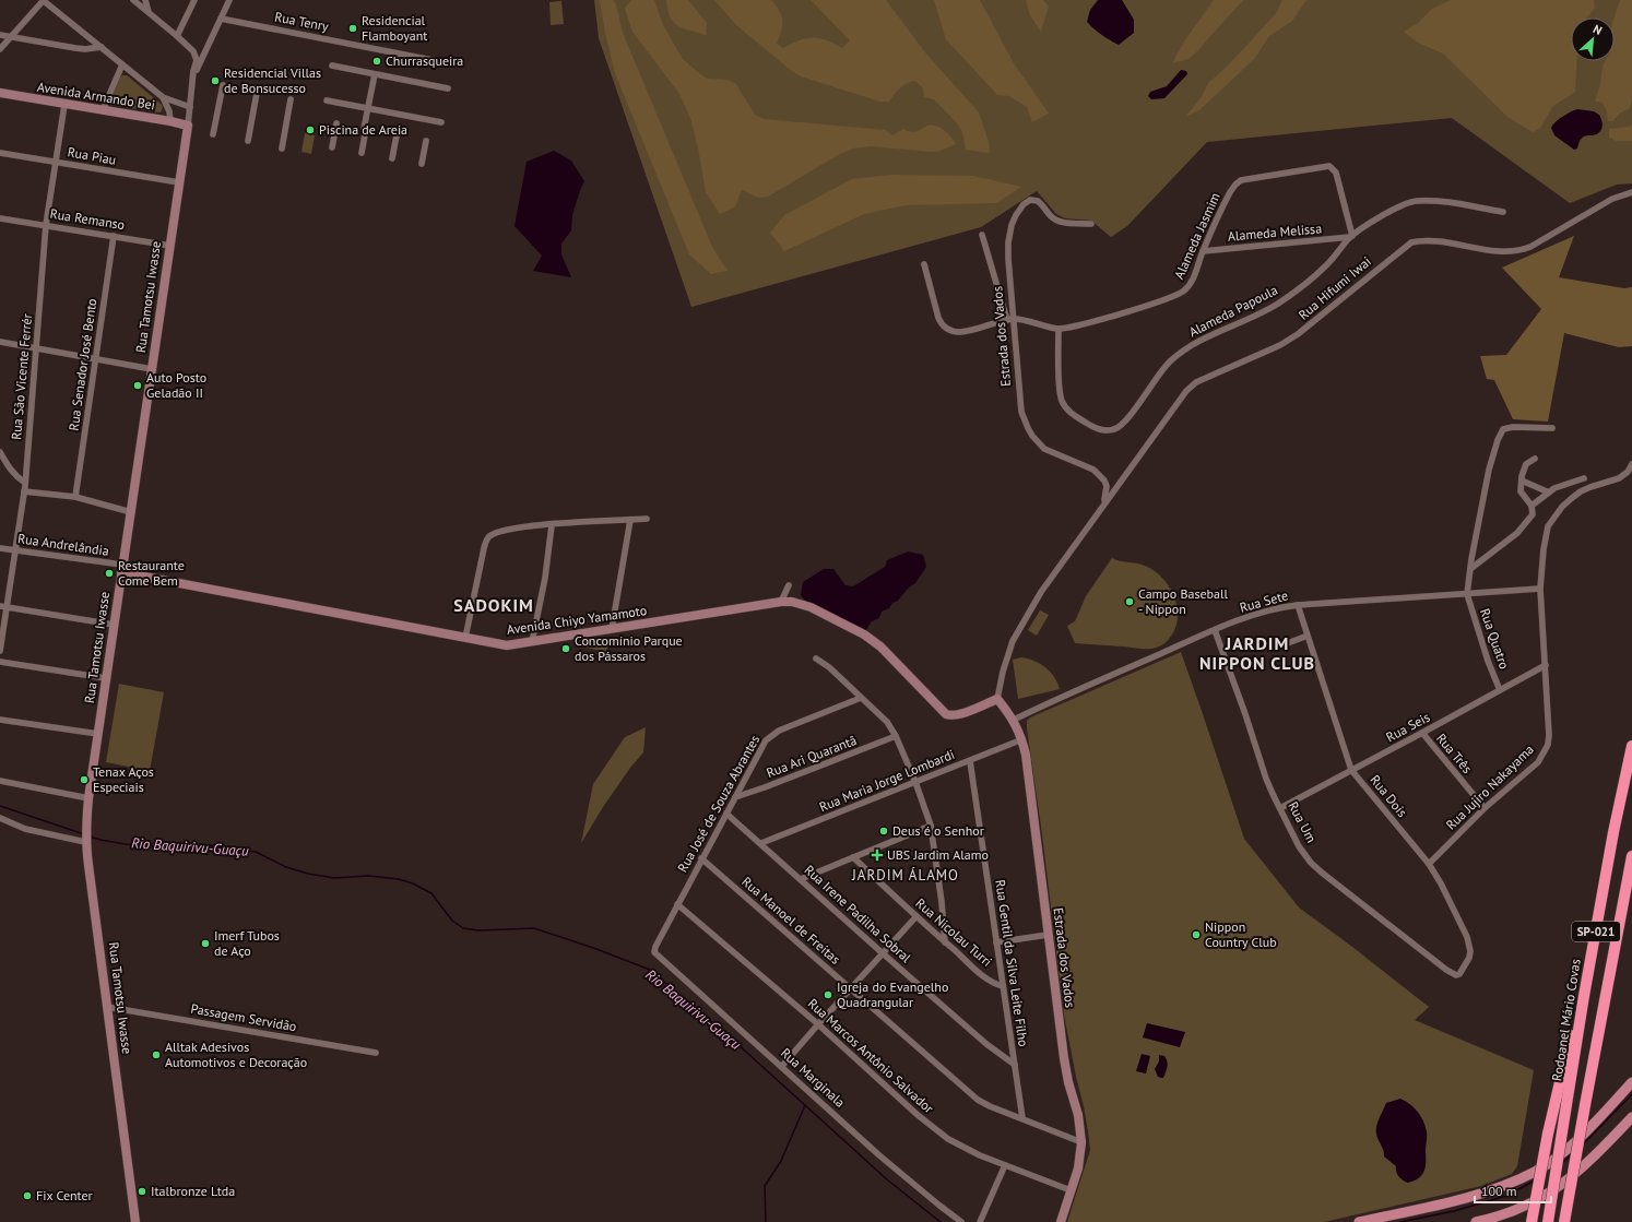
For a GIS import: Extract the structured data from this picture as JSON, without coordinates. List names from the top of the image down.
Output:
{
  "streets": {
    "highway": ["SP-021", "Rodoanel Mário Covas"],
    "street": [
      "Rua Tenry",
      "Avenida Armando Bei",
      "Rua Piau",
      "Rua Remanso",
      "Alameda Melissa",
      "Alameda Jasmim",
      "Rua Hifumi Iwai",
      "Rua Tamotsu Iwasse",
      "Alameda Papoula",
      "Estrada dos Vados",
      "Rua Senador José Bento",
      "Rua São Vicente Ferrér",
      "Rua Andrelândia",
      "Rua Sete",
      "Avenida Chiyo Yamamoto",
      "Rua Quatro",
      "Rua Seis",
      "Rua Três",
      "Rua Ari Quarantã",
      "Rua Maria Jorge Lombardi",
      "Rua Jujiro Nakayama",
      "Rua Dois",
      "Rua José de Souza Abrantes",
      "Rua Um",
      "Rua Irene Padilha Sobral",
      "Rua Manoel de Freitas",
      "Rua Nicolau Turri",
      "Rua Gentil da Silva Leite Filho",
      "Passagem Servidão",
      "Rua Marcos Antônio Salvador",
      "Rua Marginala"
    ]
  },
  "crossings": [
    ["Avenida Armando Bei", "Rua Tamotsu Iwasse"],
    ["Avenida Armando Bei", "Rua São Vicente Ferrér"],
    ["Rua Piau", "Rua Tamotsu Iwasse"],
    ["Rua Piau", "Rua São Vicente Ferrér"],
    ["Rua Remanso", "Rua Tamotsu Iwasse"],
    ["Rua Remanso", "Rua Senador José Bento"],
    ["Rua Remanso", "Rua São Vicente Ferrér"],
    ["Alameda Melissa", "Alameda Jasmim"],
    ["Alameda Melissa", "Alameda Papoula"],
    ["Alameda Jasmim", "Alameda Papoula"],
    ["Alameda Jasmim", "Estrada dos Vados"],
    ["Rua Hifumi Iwai", "Estrada dos Vados"],
    ["Rua Hifumi Iwai", "Avenida Chiyo Yamamoto"],
    ["Rua Tamotsu Iwasse", "Rua Andrelândia"],
    ["Rua Tamotsu Iwasse", "Avenida Chiyo Yamamoto"],
    ["Rua Tamotsu Iwasse", "Passagem Servidão"],
    ["Estrada dos Vados", "Rua Sete"],
    ["Estrada dos Vados", "Avenida Chiyo Yamamoto"],
    ["Estrada dos Vados", "Rua Maria Jorge Lombardi"],
    ["Estrada dos Vados", "Rua Manoel de Freitas"],
    ["Estrada dos Vados", "Rua Marcos Antônio Salvador"],
    ["Rua São Vicente Ferrér", "Rua Andrelândia"],
    ["Rua Andrelândia", "Avenida Chiyo Yamamoto"],
    ["Rua Sete", "Rua Quatro"],
    ["Rua Sete", "Rua Jujiro Nakayama"],
    ["Rua Sete", "Rua Dois"],
    ["Rua Sete", "Rua Um"],
    ["Rua Quatro", "Rua Seis"],
    ["Rua Seis", "Rua Três"],
    ["Rua Seis", "Rua Jujiro Nakayama"],
    ["Rua Seis", "Rua Dois"],
    ["Rua Seis", "Rua Um"],
    ["Rua Três", "Rua Jujiro Nakayama"],
    ["Rua Ari Quarantã", "Rua José de Souza Abrantes"],
    ["Rua Maria Jorge Lombardi", "Rua Irene Padilha Sobral"],
    ["Rua Maria Jorge Lombardi", "Rua Gentil da Silva Leite Filho"],
    ["Rua Jujiro Nakayama", "Rua Dois"],
    ["Rua Dois", "Rua Um"],
    ["Rua José de Souza Abrantes", "Rua Irene Padilha Sobral"],
    ["Rua José de Souza Abrantes", "Rua Manoel de Freitas"],
    ["Rua José de Souza Abrantes", "Rua Marcos Antônio Salvador"],
    ["Rua José de Souza Abrantes", "Rua Marginala"],
    ["Rua Irene Padilha Sobral", "Rua Gentil da Silva Leite Filho"],
    ["Rua Manoel de Freitas", "Rua Gentil da Silva Leite Filho"],
    ["Rua Nicolau Turri", "Rua Gentil da Silva Leite Filho"]
  ],
  "districts": ["SADOKIM", "JARDIM NIPPON CLUB", "JARDIM ÁLAMO"],
  "water": ["Rio Baquirivu-Guaçu"],
  "places": {
    "other": [
      "Residencial Flamboyant",
      "Churrasqueira",
      "Residencial Villas de Bonsucesso",
      "Piscina de Areia",
      "Auto Posto Geladão II",
      "Restaurante Come Bem",
      "Campo Baseball - Nippon",
      "Concomínio Parque dos Pássaros",
      "Tenax Aços Especiais",
      "Deus é o Senhor",
      "Nippon Country Club",
      "Imerf Tubos de Aço",
      "Igreja do Evangelho Quadrangular",
      "Alltak Adesivos Automotivos e Decoração",
      "Italbronze Ltda",
      "Fix Center"
    ],
    "health": ["UBS Jardim Alamo"]
  },
  "scale_bar": "100 m",
  "north": "top right"
}
